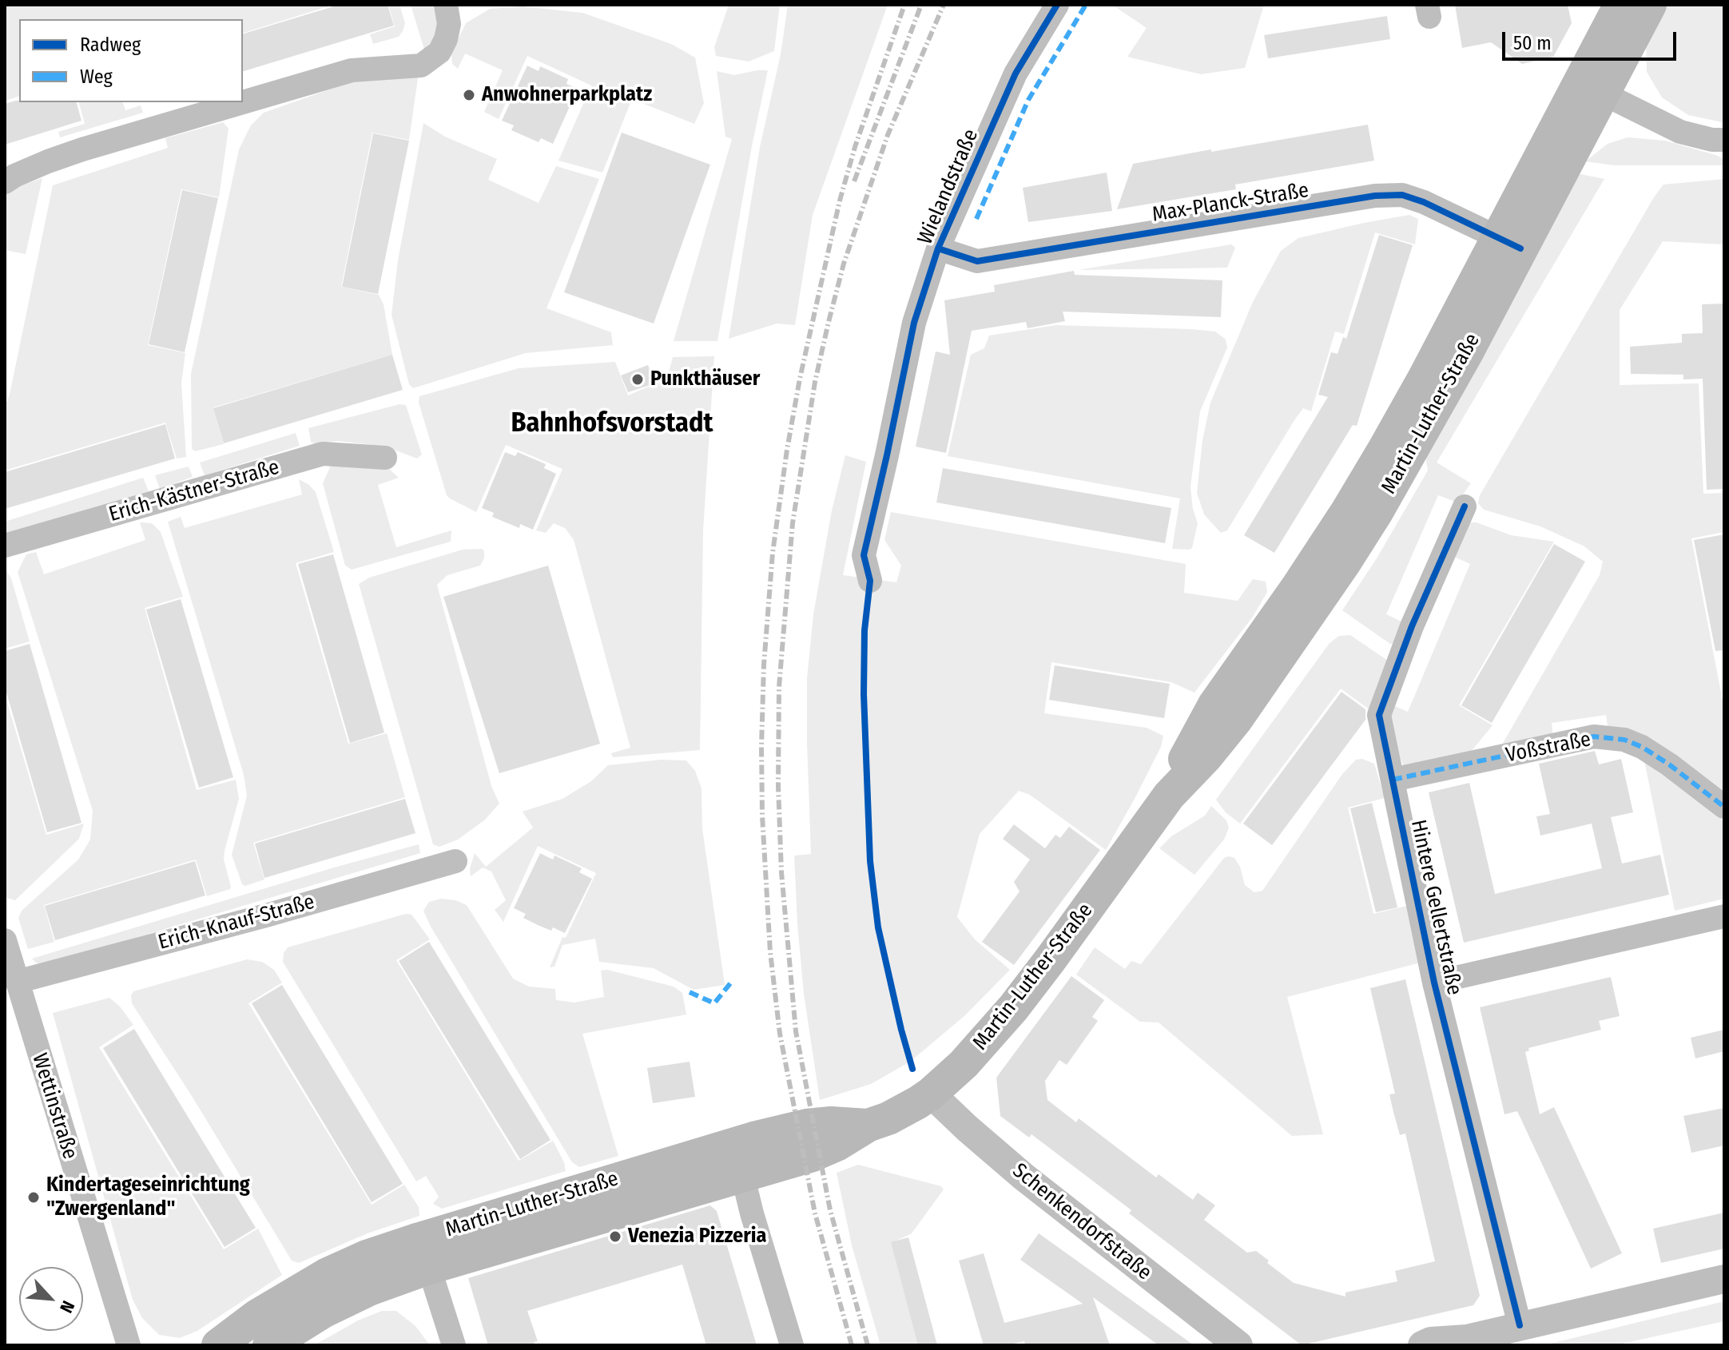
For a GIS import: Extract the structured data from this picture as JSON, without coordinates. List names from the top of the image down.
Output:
{
  "streets": {
    "main road": ["Martin-Luther-Straße"],
    "street": [
      "Wielandstraße",
      "Max-Planck-Straße",
      "Erich-Kästner-Straße",
      "Voßstraße",
      "Hintere Gellertstraße",
      "Erich-Knauf-Straße",
      "Wettinstraße",
      "Schenkendorfstraße"
    ]
  },
  "crossings": [
    ["Wielandstraße", "Max-Planck-Straße"],
    ["Max-Planck-Straße", "Martin-Luther-Straße"],
    ["Martin-Luther-Straße", "Schenkendorfstraße"],
    ["Voßstraße", "Hintere Gellertstraße"],
    ["Erich-Knauf-Straße", "Wettinstraße"]
  ],
  "districts": ["Bahnhofsvorstadt"],
  "places": [
    "Anwohnerparkplatz",
    "Punkthäuser",
    "Kindertageseinrichtung \"Zwergenland\"",
    "Venezia Pizzeria"
  ],
  "legend": ["Radweg", "Weg"],
  "scale_bar": "50 m",
  "north": "bottom right"
}
